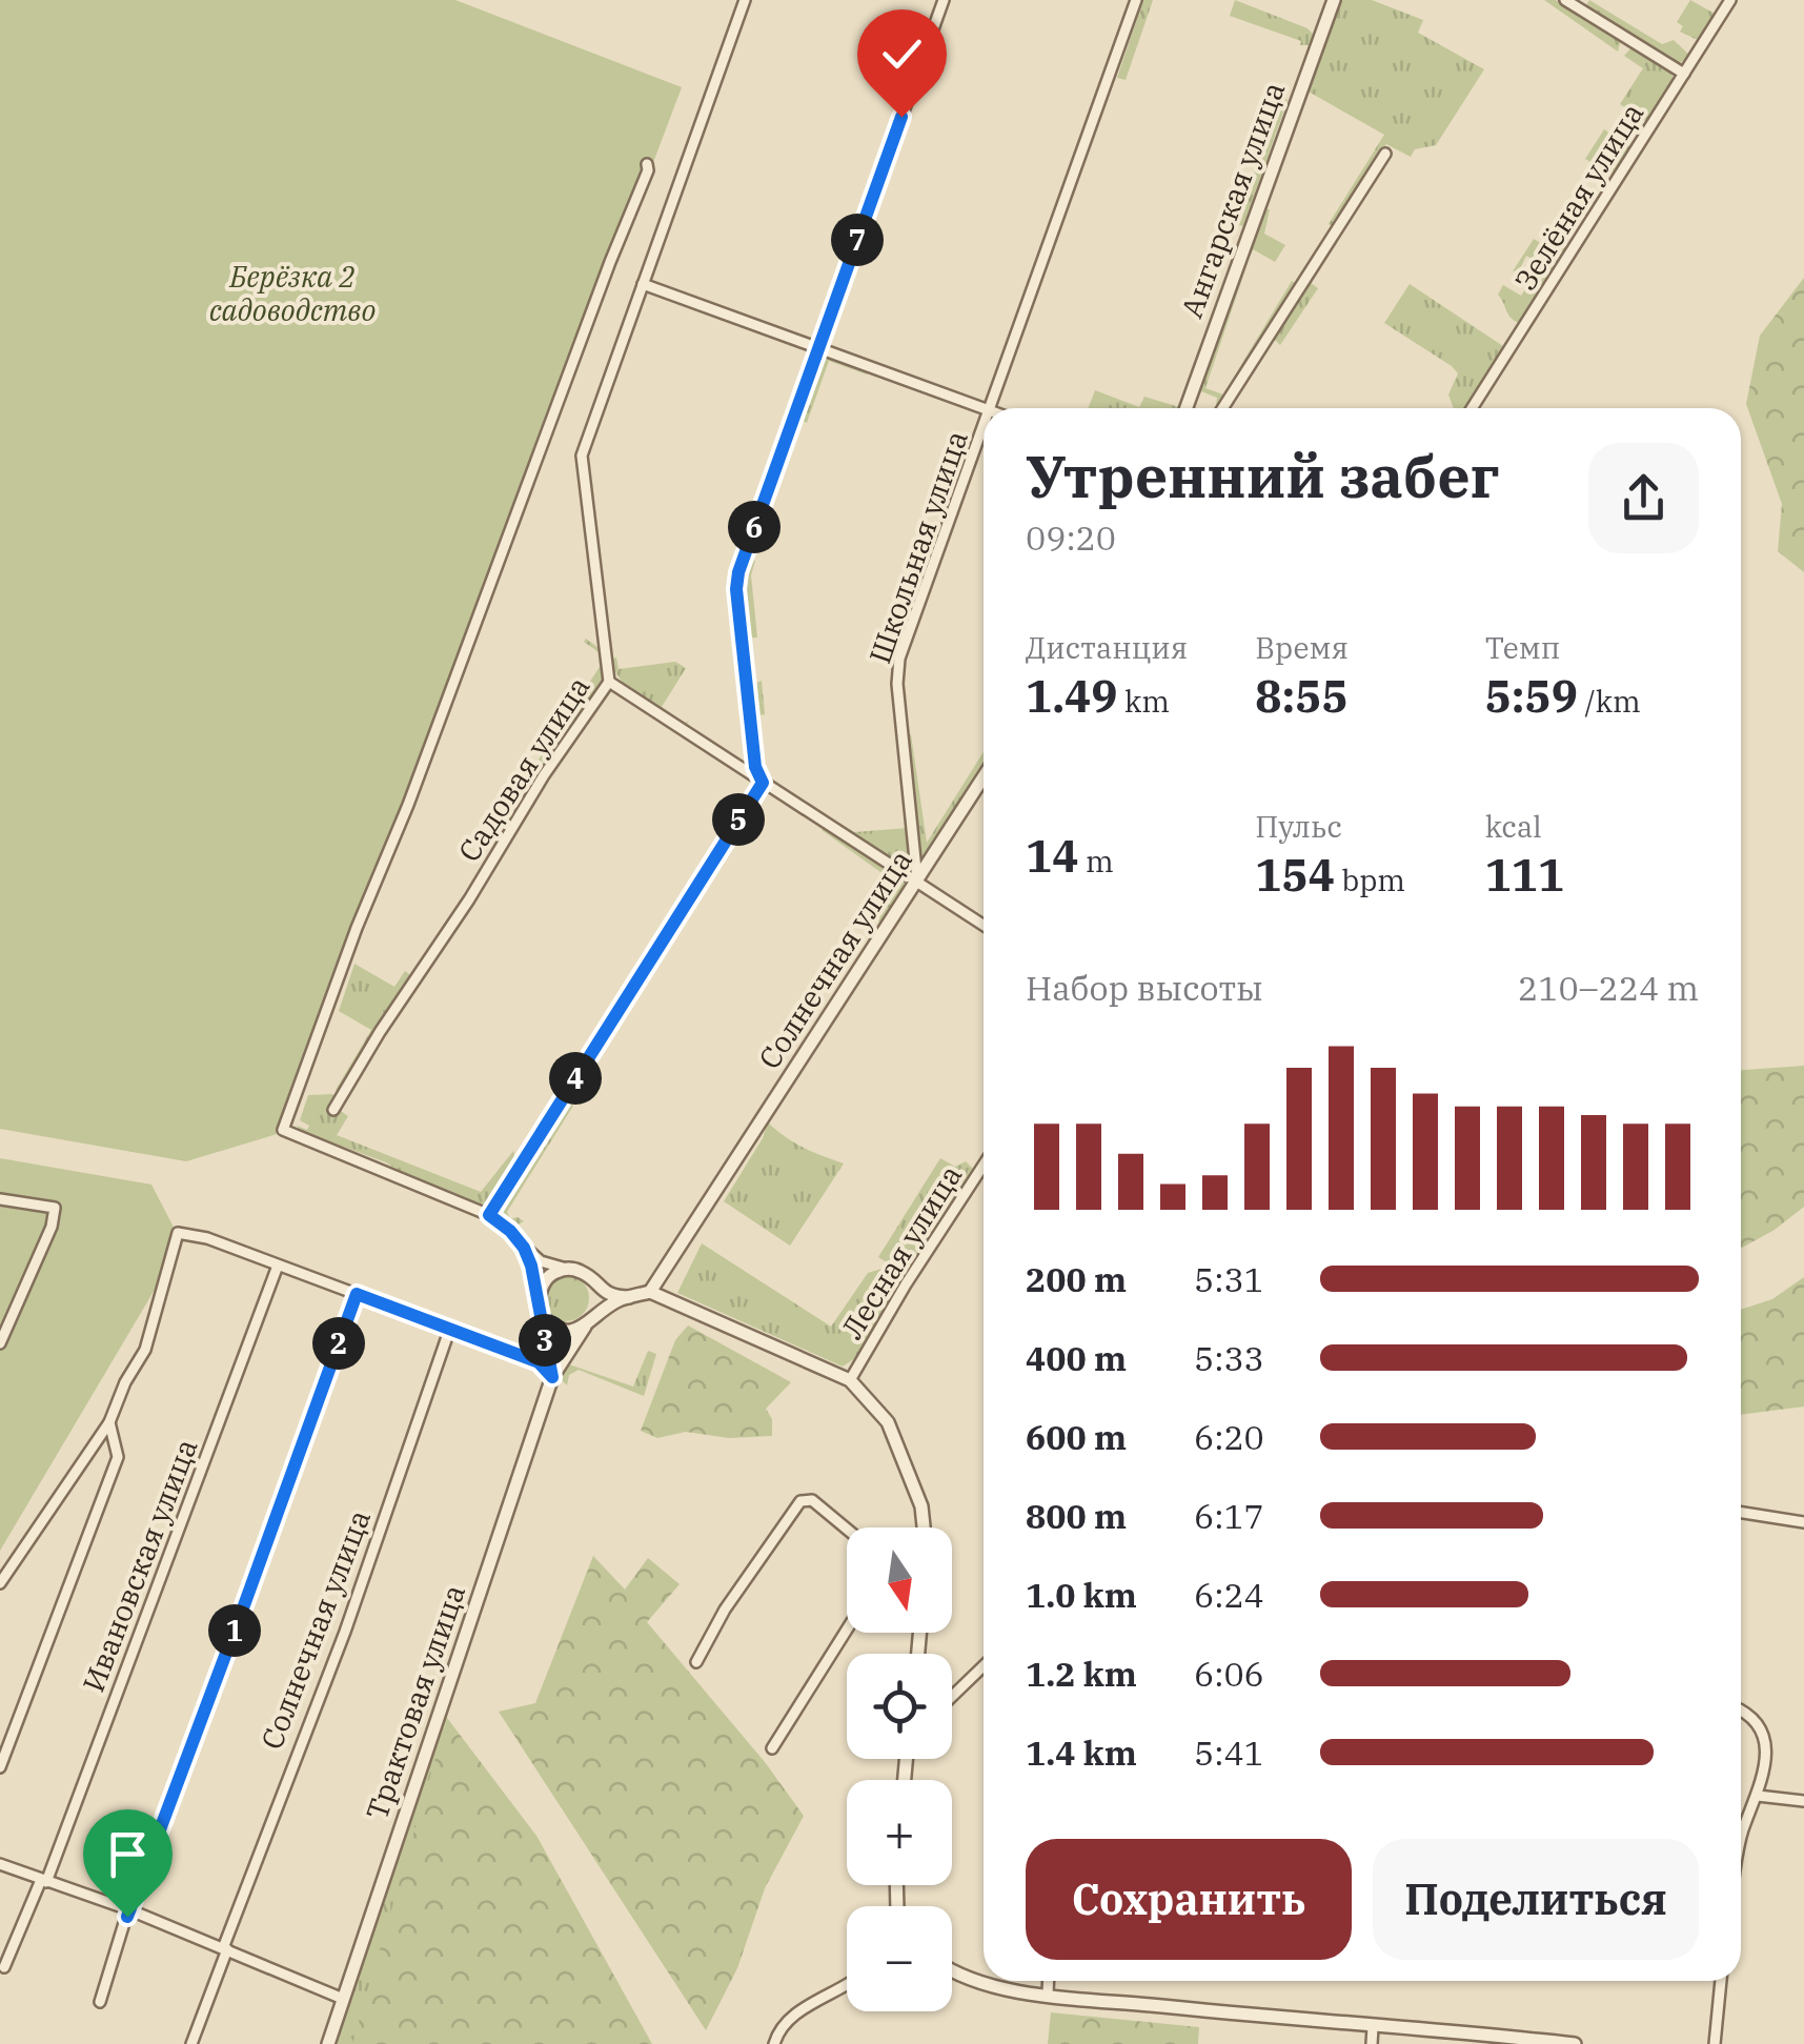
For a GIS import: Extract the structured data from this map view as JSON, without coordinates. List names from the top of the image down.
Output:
{
  "streets": {
    "street": [
      "Зелёная улица",
      "Ангарская улица",
      "Школьная улица",
      "Садовая улица",
      "Солнечная улица",
      "Лесная улица",
      "Ивановская улица",
      "Трактовая улица"
    ]
  },
  "crossings": [
    ["Школьная улица", "Солнечная улица"]
  ],
  "parks": ["Берёзка 2 садоводство"],
  "north": "bottom",
  "page": {
    "pins": [
      "7",
      "6",
      "5",
      "4",
      "3",
      "2",
      "1"
    ],
    "heading": ["Утренний забег", "09:20"],
    "stats": [
      ["Дистанция", "1.49 km"],
      ["Время", "8:55"],
      ["Темп", "5:59 /km"],
      ["14 m"],
      ["Пульс", "154 bpm"],
      ["kcal", "111"]
    ],
    "chart": ["Набор высоты", "210–224 m"],
    "list": [
      {
        "name": "200 m",
        "note": "5:31"
      },
      {
        "name": "400 m",
        "note": "5:33"
      },
      {
        "name": "600 m",
        "note": "6:20"
      },
      {
        "name": "800 m",
        "note": "6:17"
      },
      {
        "name": "1.0 km",
        "note": "6:24"
      },
      {
        "name": "1.2 km",
        "note": "6:06"
      },
      {
        "name": "1.4 km",
        "note": "5:41"
      }
    ],
    "map_buttons": ["+", "−"],
    "buttons": ["Сохранить", "Поделиться"]
  }
}
